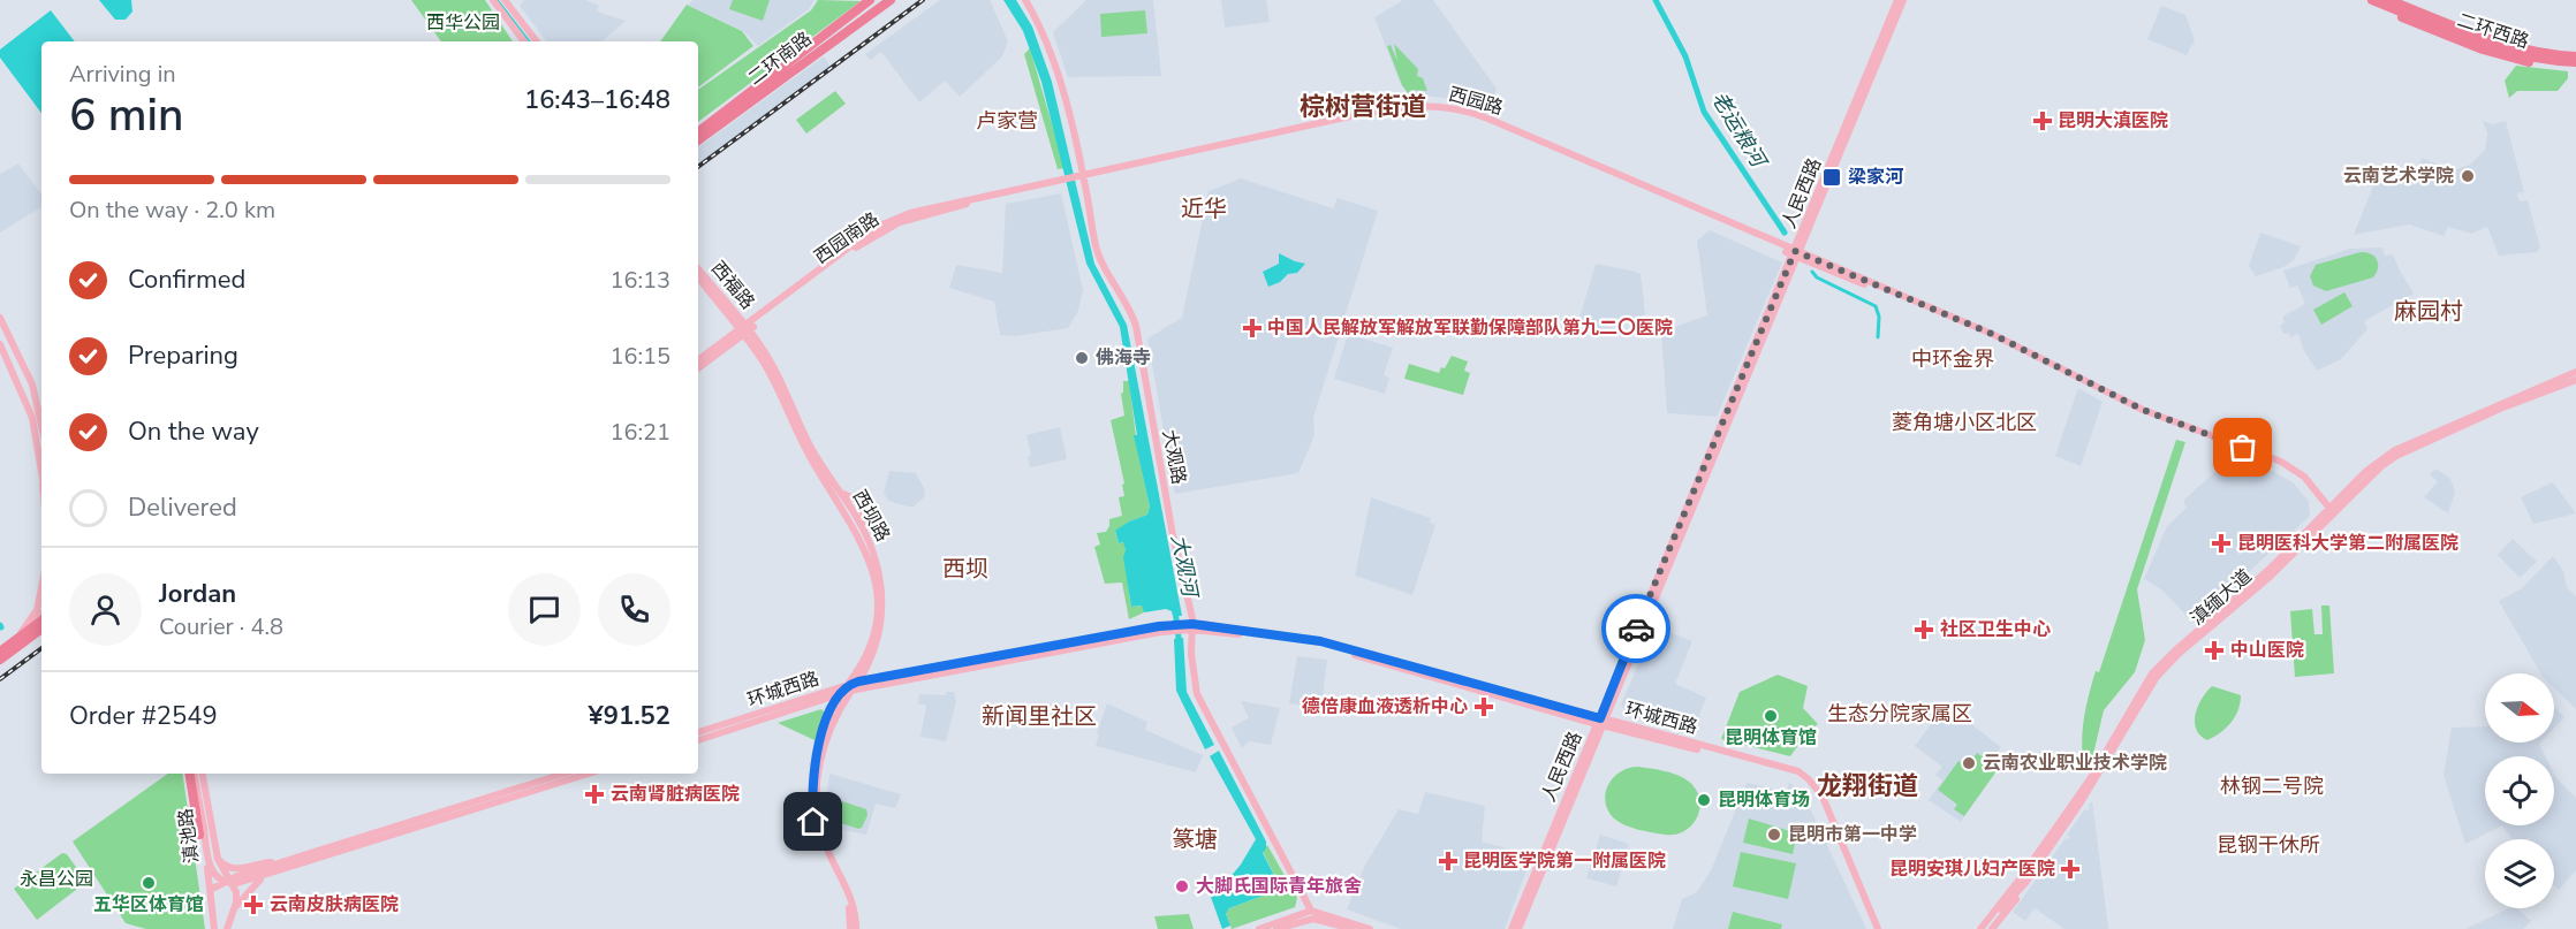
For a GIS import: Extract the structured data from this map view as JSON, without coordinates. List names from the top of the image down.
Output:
{
  "streets": {
    "main road": [
      "二环西路",
      "二环南路",
      "西园路",
      "人民西路",
      "西园南路",
      "西福路",
      "大观路",
      "西坝路",
      "滇缅大道",
      "环城西路",
      "滇池路"
    ]
  },
  "crossings": [
    ["西园路", "人民西路"],
    ["西园路", "西园南路"],
    ["西园路", "大观路"],
    ["西园路", "滇缅大道"],
    ["人民西路", "环城西路"],
    ["西园南路", "西福路"],
    ["西园南路", "大观路"],
    ["西园南路", "西坝路"],
    ["西福路", "西坝路"],
    ["大观路", "环城西路"],
    ["西坝路", "环城西路"]
  ],
  "districts": [
    "棕树营街道",
    "卢家营",
    "近华",
    "麻园村",
    "中环金界",
    "菱角塘小区北区",
    "西坝",
    "生态分院家属区",
    "新闻里社区",
    "龙翔街道",
    "林钢二号院",
    "篆塘",
    "昆钢干休所"
  ],
  "water": ["老运粮河", "大观河"],
  "parks": ["西华公园", "永昌公园"],
  "places": {
    "health": [
      "昆明大滇医院",
      "中国人民解放军解放军联勤保障部队第九二〇医院",
      "昆明医科大学第二附属医院",
      "社区卫生中心",
      "中山医院",
      "德倍康血液透析中心",
      "云南肾脏病医院",
      "昆明医学院第一附属医院",
      "昆明安琪儿妇产医院",
      "云南皮肤病医院"
    ],
    "other": [
      "云南艺术学院",
      "佛海寺",
      "昆明体育馆",
      "云南农业职业技术学院",
      "昆明体育场",
      "昆明市第一中学",
      "五华区体育馆",
      "大脚氏国际青年旅舍"
    ],
    "transit": ["梁家河"]
  },
  "north": "right",
  "page": {
    "heading": ["6 min", "Arriving in", "16:43–16:48"],
    "panel": [
      "Jordan",
      "Courier · 4.8",
      "Order #2549",
      "¥91.52"
    ],
    "bar": "On the way · 2.0 km",
    "list": [
      ["Confirmed", "16:13"],
      ["Preparing", "16:15"],
      ["On the way", "16:21"],
      "Delivered"
    ]
  }
}
